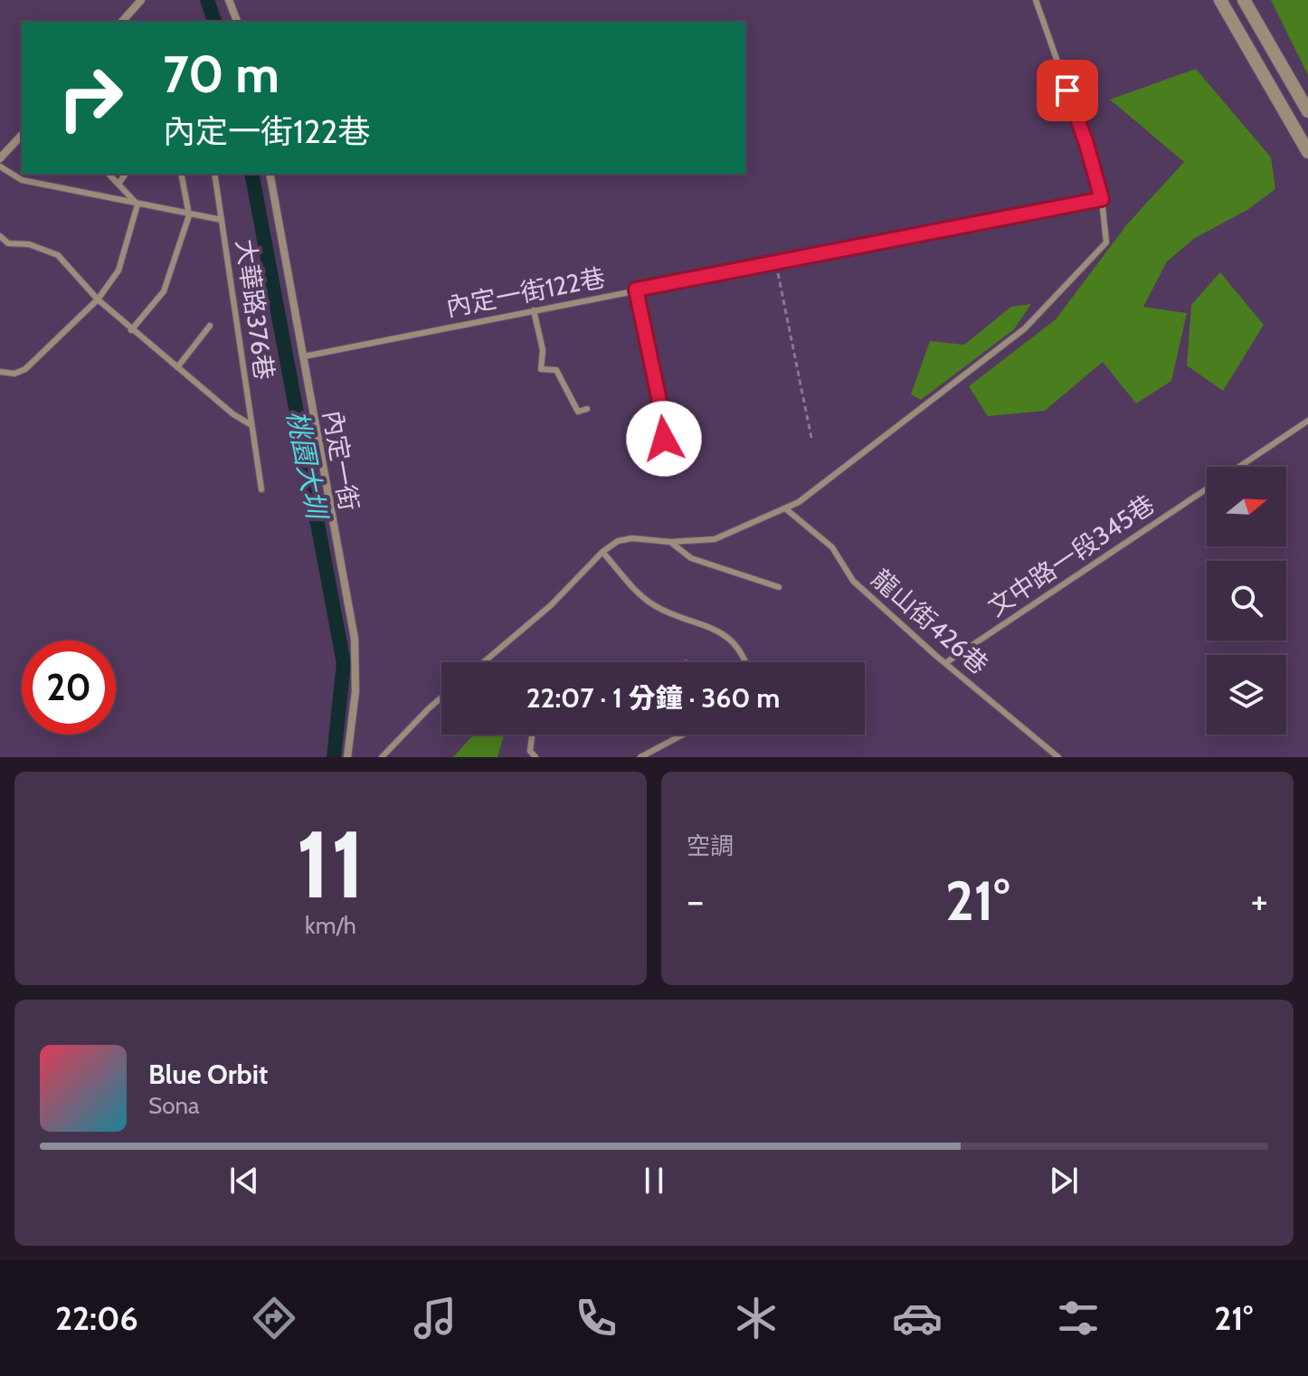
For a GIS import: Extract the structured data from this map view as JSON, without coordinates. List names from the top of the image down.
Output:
{
  "streets": {
    "street": ["內定一街"],
    "lane": [
      "內定一街122巷",
      "大華路376巷",
      "文中路一段345巷",
      "龍山街426巷"
    ]
  },
  "crossings": [
    ["內定一街122巷", "內定一街"],
    ["文中路一段345巷", "龍山街426巷"]
  ],
  "water": ["桃園大圳"],
  "north": "right",
  "page": {
    "turn": ["70 m", "內定一街122巷"],
    "limit": "20",
    "trip": "22:07 · 1 分鐘 · 360 m",
    "tile": [
      ["11", "km/h"],
      "空調"
    ],
    "heat": ["−", "21°", "+"],
    "song": ["Blue Orbit", "Sona"],
    "tabs": ["22:06", "21°"]
  }
}
